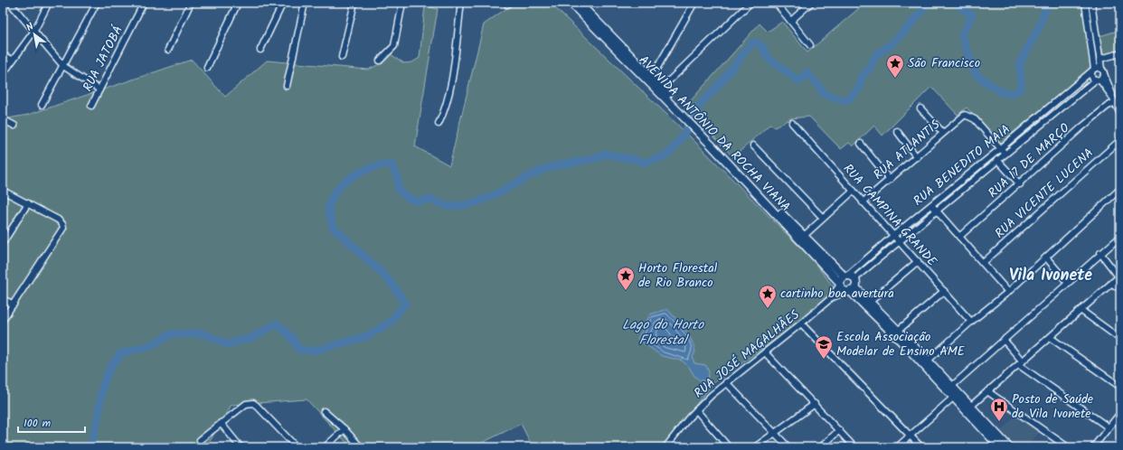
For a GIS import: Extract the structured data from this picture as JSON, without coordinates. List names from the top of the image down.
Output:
{
  "streets": {
    "main road": ["AVENIDA ANTÔNIO DA ROCHA VIANA"],
    "street": [
      "RUA JATOBÁ",
      "RUA ATLANTIS",
      "RUA 17 DE MARÇO",
      "RUA BENEDITO MAIA",
      "RUA VICENTE LUCENA",
      "RUA CAMPINA GRANDE",
      "RUA JOSÉ MAGALHÃES"
    ]
  },
  "crossings": [
    ["AVENIDA ANTÔNIO DA ROCHA VIANA", "RUA BENEDITO MAIA"],
    ["AVENIDA ANTÔNIO DA ROCHA VIANA", "RUA JOSÉ MAGALHÃES"],
    ["RUA ATLANTIS", "RUA BENEDITO MAIA"],
    ["RUA ATLANTIS", "RUA CAMPINA GRANDE"],
    ["RUA BENEDITO MAIA", "RUA CAMPINA GRANDE"],
    ["RUA BENEDITO MAIA", "RUA JOSÉ MAGALHÃES"]
  ],
  "districts": ["Vila Ivonete"],
  "water": ["Lago do Horto Florestal"],
  "places": {
    "place": ["São Francisco", "Horto Florestal de Rio Branco", "cartinho boa avertura"],
    "school or university": ["Escola Associação Modelar de Ensino AME"],
    "hospital": ["Posto de Saúde da Vila Ivonete"]
  },
  "scale_bar": "100 m",
  "north": "top left"
}
